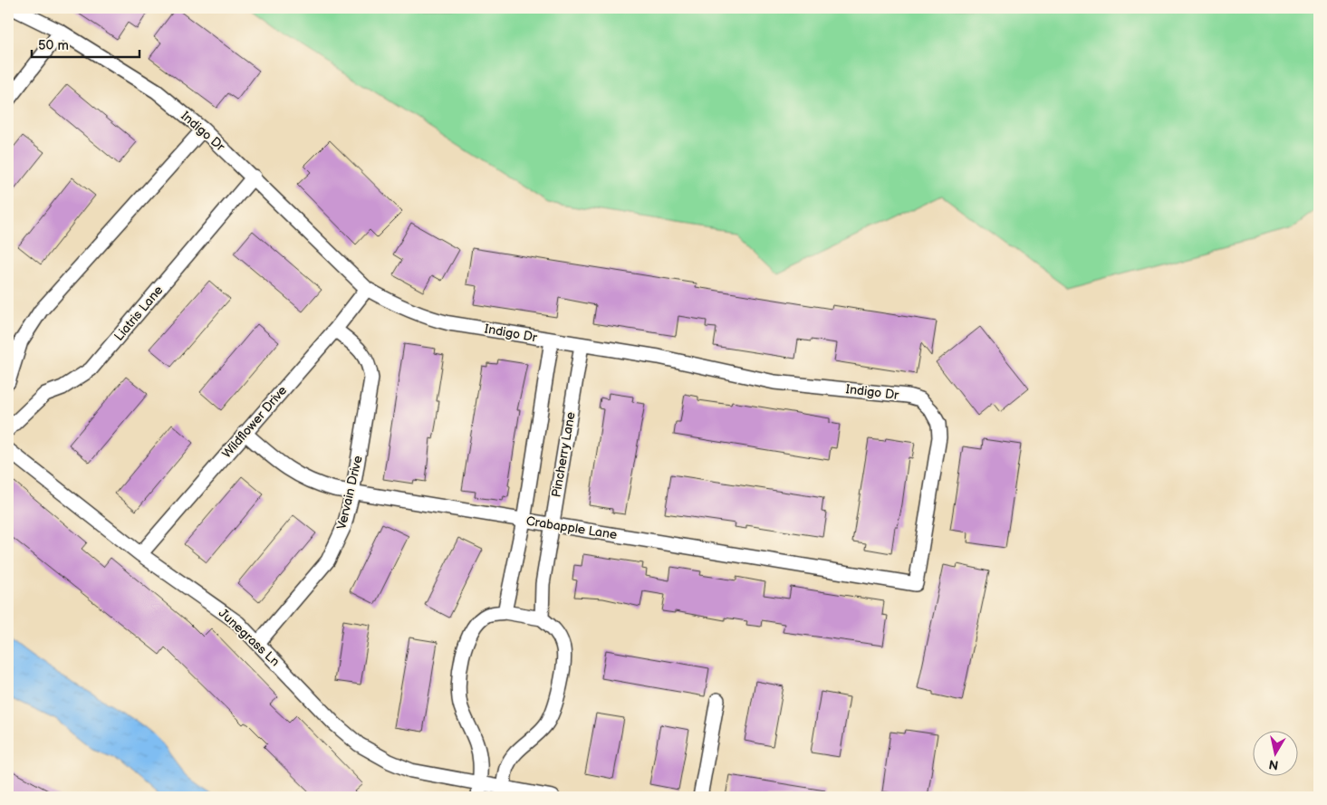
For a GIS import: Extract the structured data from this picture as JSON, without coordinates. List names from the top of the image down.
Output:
{
  "streets": {
    "street": [
      "Indigo Dr",
      "Liatris Lane",
      "Wildflower Drive",
      "Pincherry Lane",
      "Vervain Drive",
      "Crabapple Lane",
      "Junegrass Ln"
    ]
  },
  "crossings": [
    ["Indigo Dr", "Liatris Lane"],
    ["Indigo Dr", "Wildflower Drive"],
    ["Indigo Dr", "Pincherry Lane"],
    ["Indigo Dr", "Crabapple Lane"],
    ["Wildflower Drive", "Vervain Drive"],
    ["Wildflower Drive", "Crabapple Lane"],
    ["Wildflower Drive", "Junegrass Ln"],
    ["Pincherry Lane", "Crabapple Lane"],
    ["Vervain Drive", "Crabapple Lane"],
    ["Vervain Drive", "Junegrass Ln"]
  ],
  "scale_bar": "50 m",
  "north": "bottom"
}
